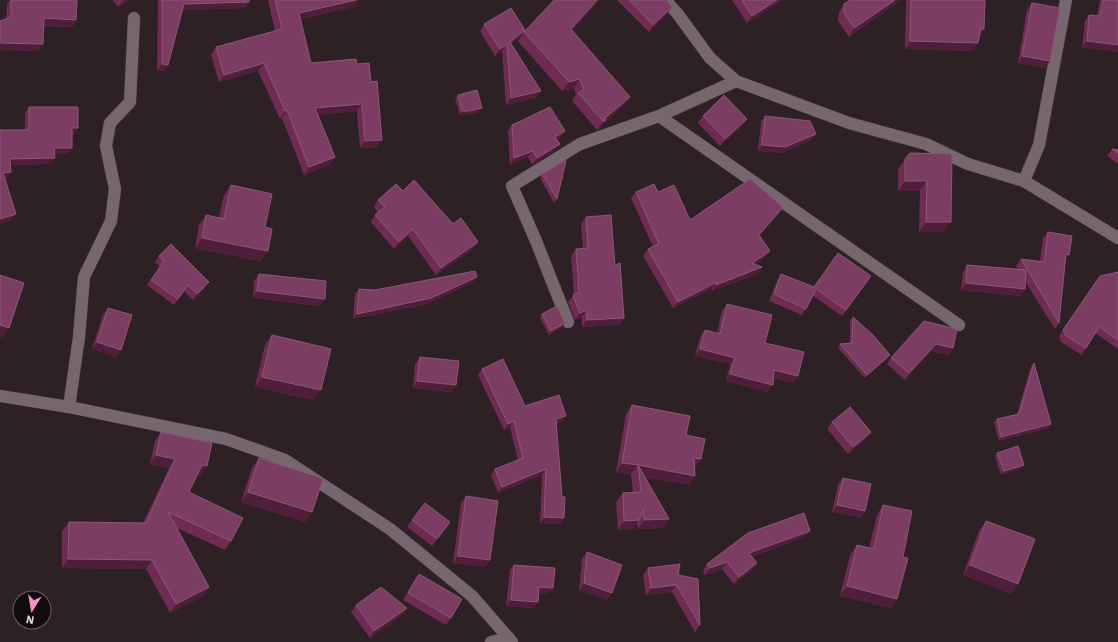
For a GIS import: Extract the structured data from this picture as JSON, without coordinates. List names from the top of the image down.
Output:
{
  "north": "bottom"
}
